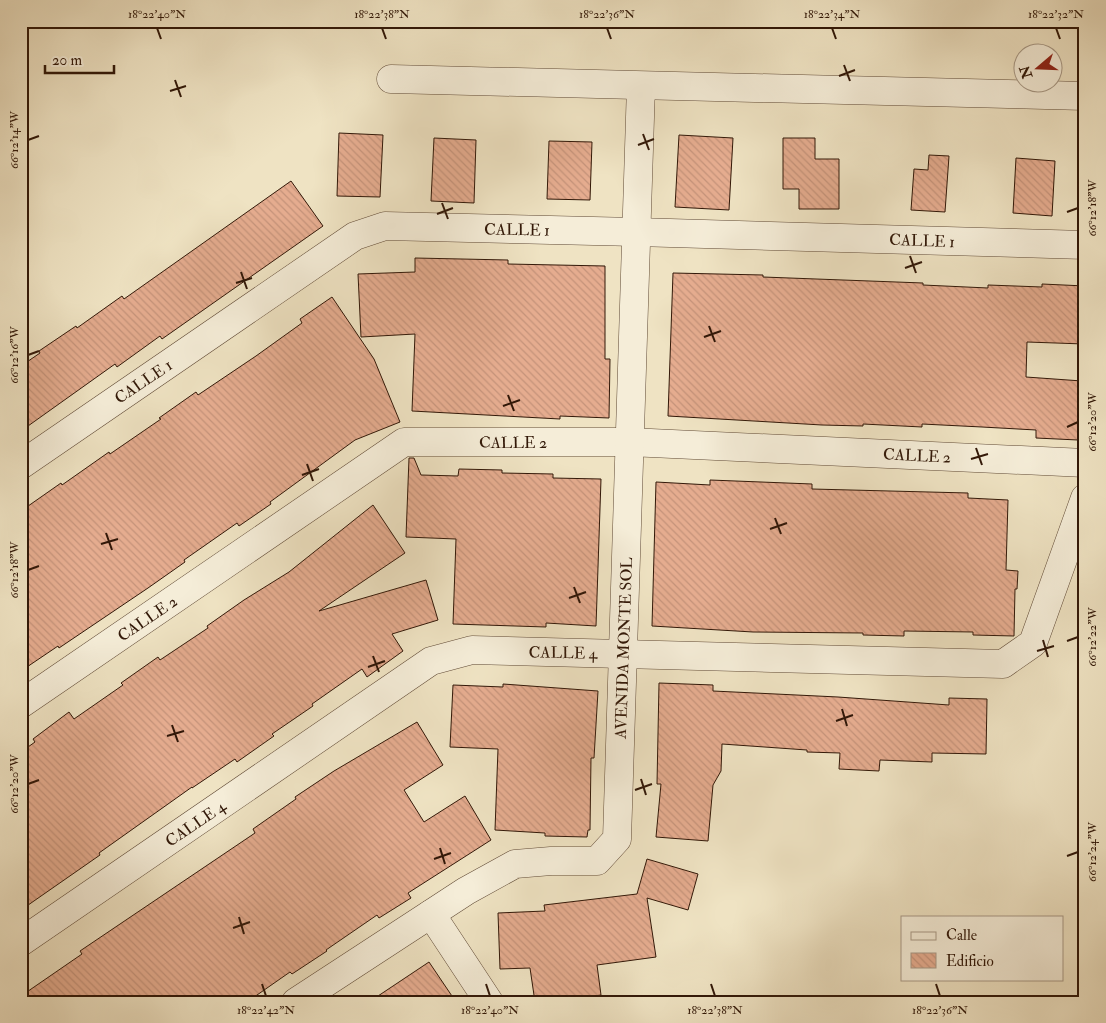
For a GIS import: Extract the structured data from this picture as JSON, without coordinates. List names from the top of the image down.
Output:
{
  "streets": {
    "street": [
      "CALLE 1",
      "CALLE 2",
      "AVENIDA MONTE SOL",
      "CALLE 4"
    ]
  },
  "crossings": [
    ["CALLE 1", "AVENIDA MONTE SOL"],
    ["CALLE 2", "AVENIDA MONTE SOL"],
    ["AVENIDA MONTE SOL", "CALLE 4"]
  ],
  "legend": ["Calle", "Edificio"],
  "scale_bar": "20 m",
  "north": "left",
  "coordinates": [
    "18°22'40\"N",
    "18°22'38\"N",
    "18°22'36\"N",
    "18°22'34\"N",
    "18°22'32\"N",
    "66°12'14\"W",
    "66°12'18\"W",
    "66°12'16\"W",
    "66°12'20\"W",
    "66°12'22\"W",
    "66°12'24\"W",
    "18°22'42\"N"
  ]
}
